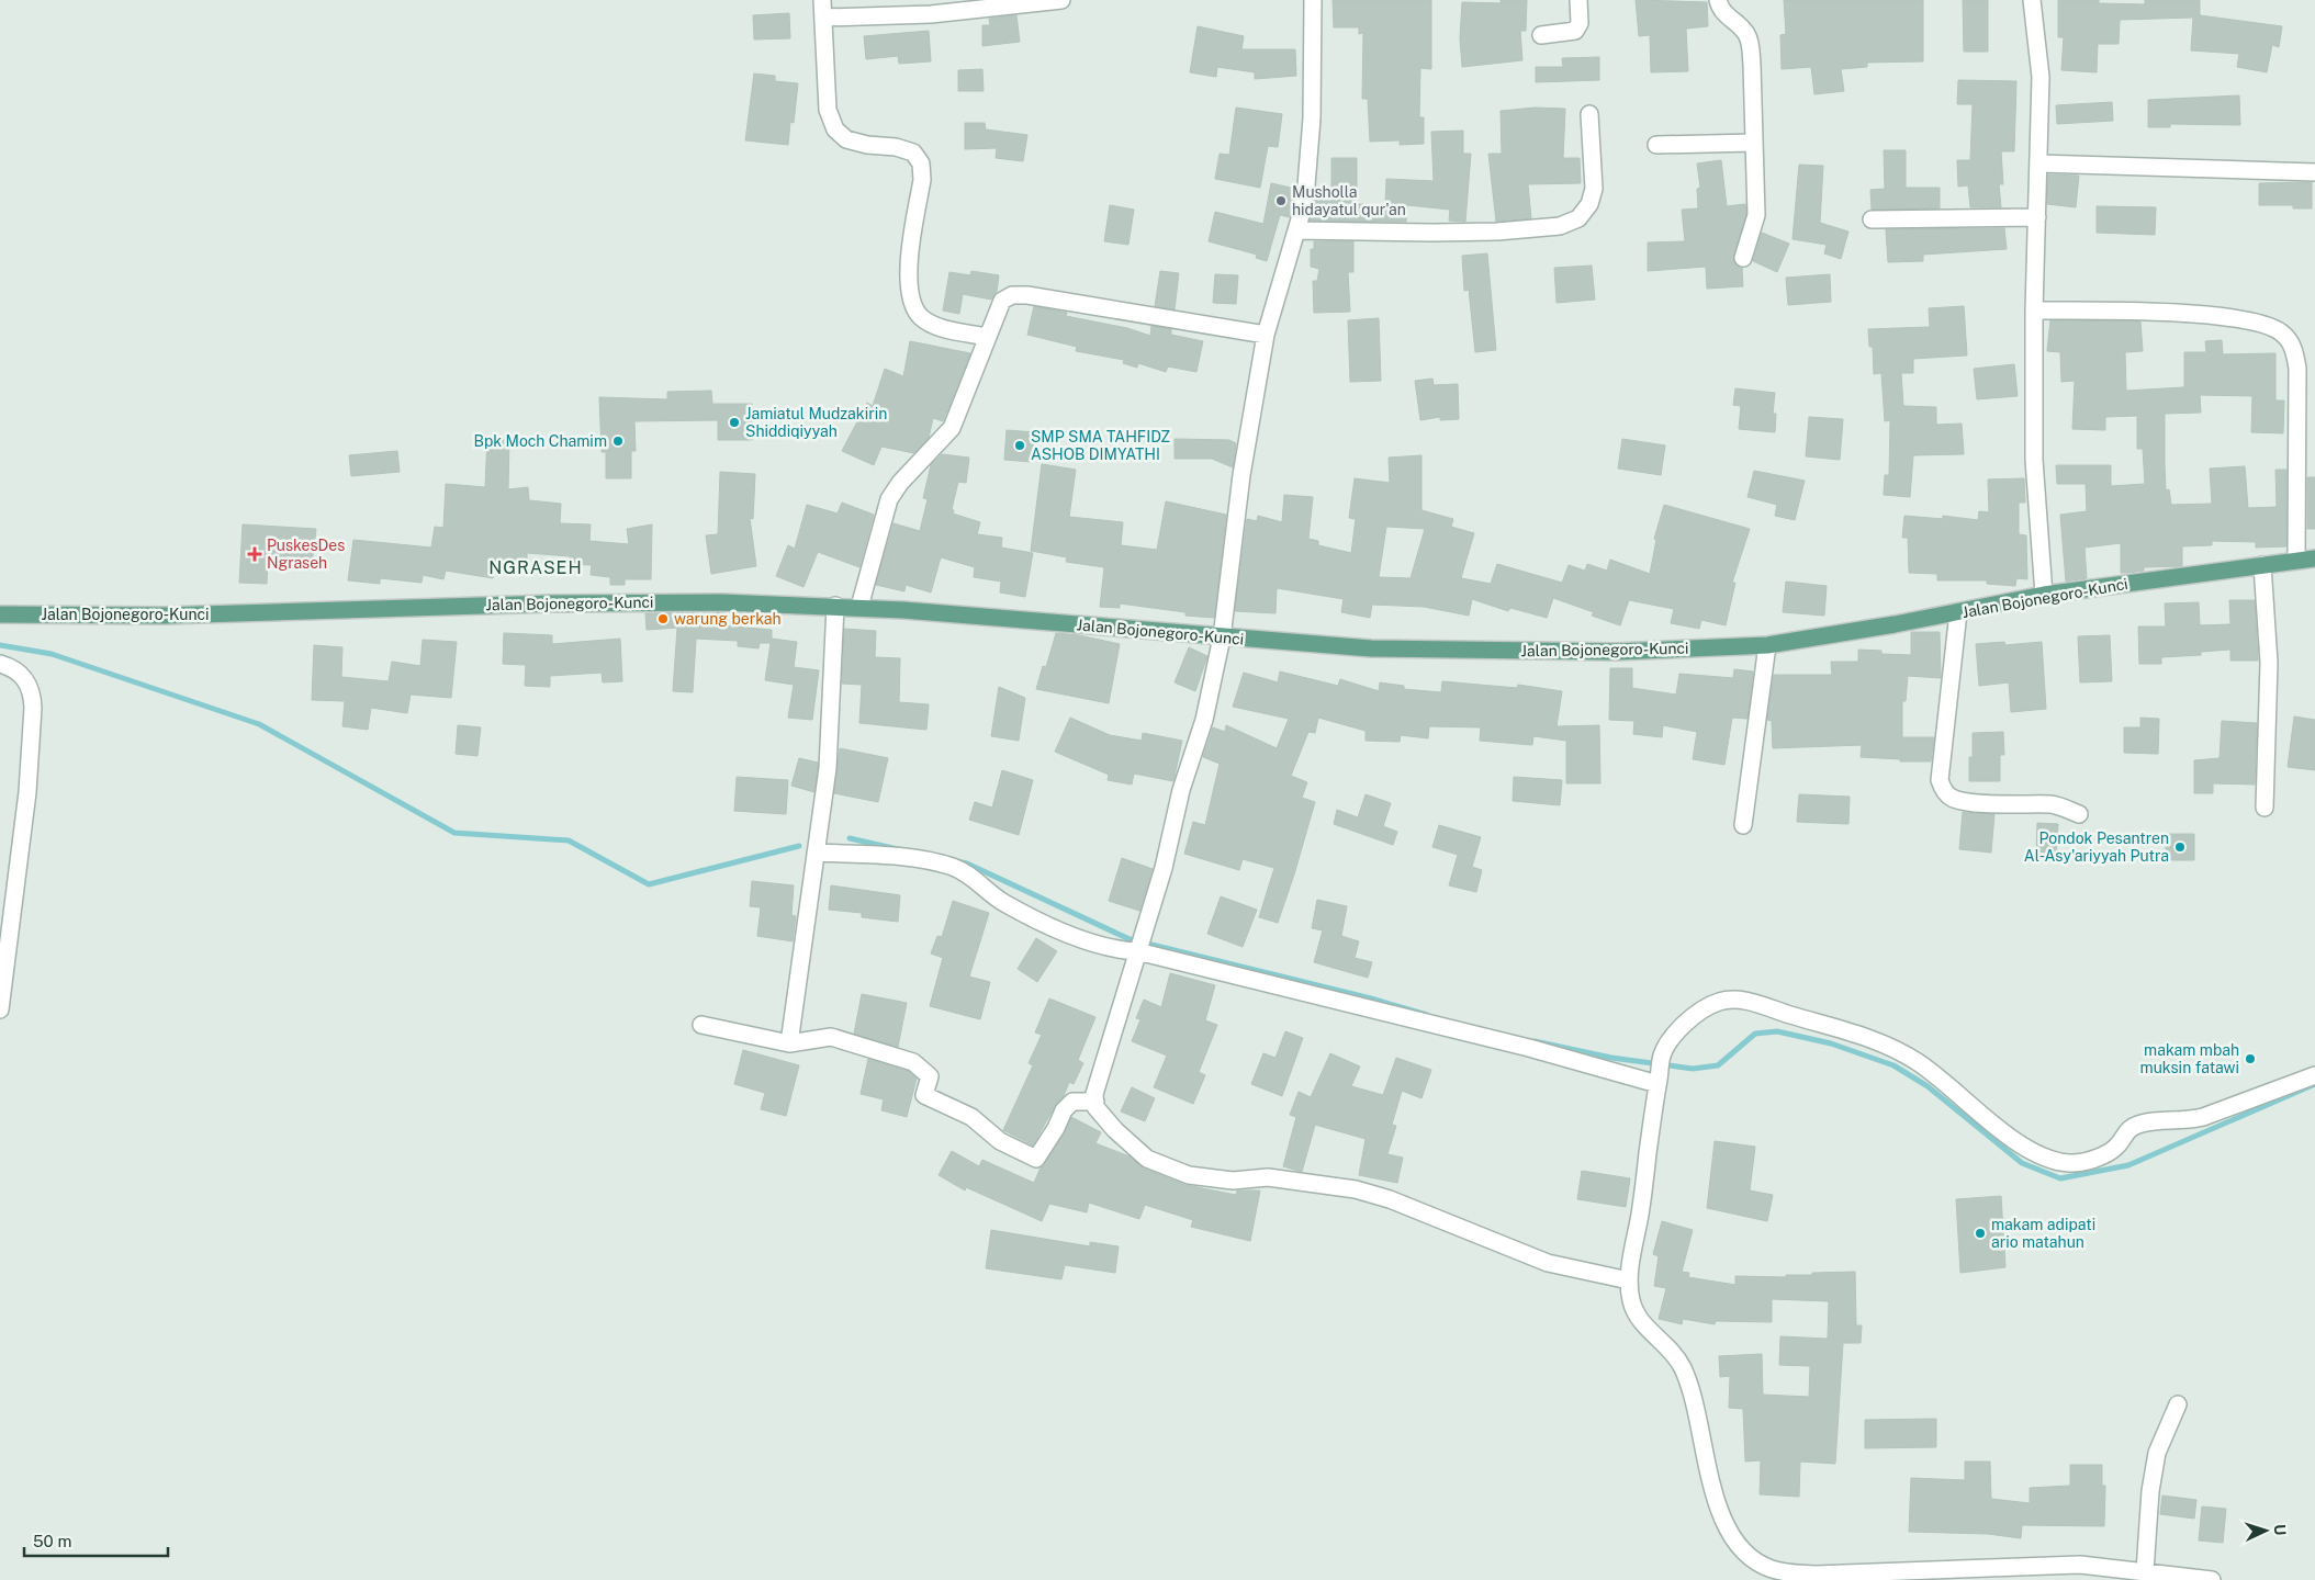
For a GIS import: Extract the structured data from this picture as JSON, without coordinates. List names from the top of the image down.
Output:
{
  "streets": {
    "main road": ["Jalan Bojonegoro-Kunci"]
  },
  "districts": ["NGRASEH"],
  "places": {
    "other": [
      "Musholla hidayatul qur'an",
      "Jamiatul Mudzakirin Shiddiqiyyah",
      "Bpk Moch Chamim",
      "SMP SMA TAHFIDZ ASHOB DIMYATHI",
      "warung berkah",
      "Pondok Pesantren Al-Asy'ariyyah Putra",
      "makam mbah muksin fatawi",
      "makam adipati ario matahun"
    ],
    "health": ["PuskesDes Ngraseh"]
  },
  "scale_bar": "50 m",
  "north": "right"
}
